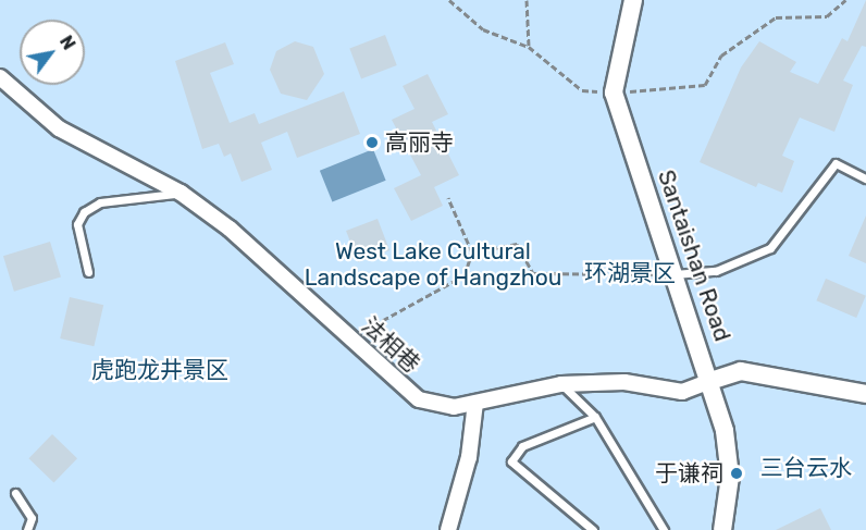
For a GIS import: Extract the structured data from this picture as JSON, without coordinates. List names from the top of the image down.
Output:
{
  "streets": {
    "street": ["Santaishan Road", "法相巷"]
  },
  "crossings": [
    ["Santaishan Road", "法相巷"]
  ],
  "parks": [
    "West Lake Cultural Landscape of Hangzhou",
    "环湖景区",
    "虎跑龙井景区",
    "三台云水"
  ],
  "places": ["高丽寺", "于谦祠"],
  "north": "top right"
}
